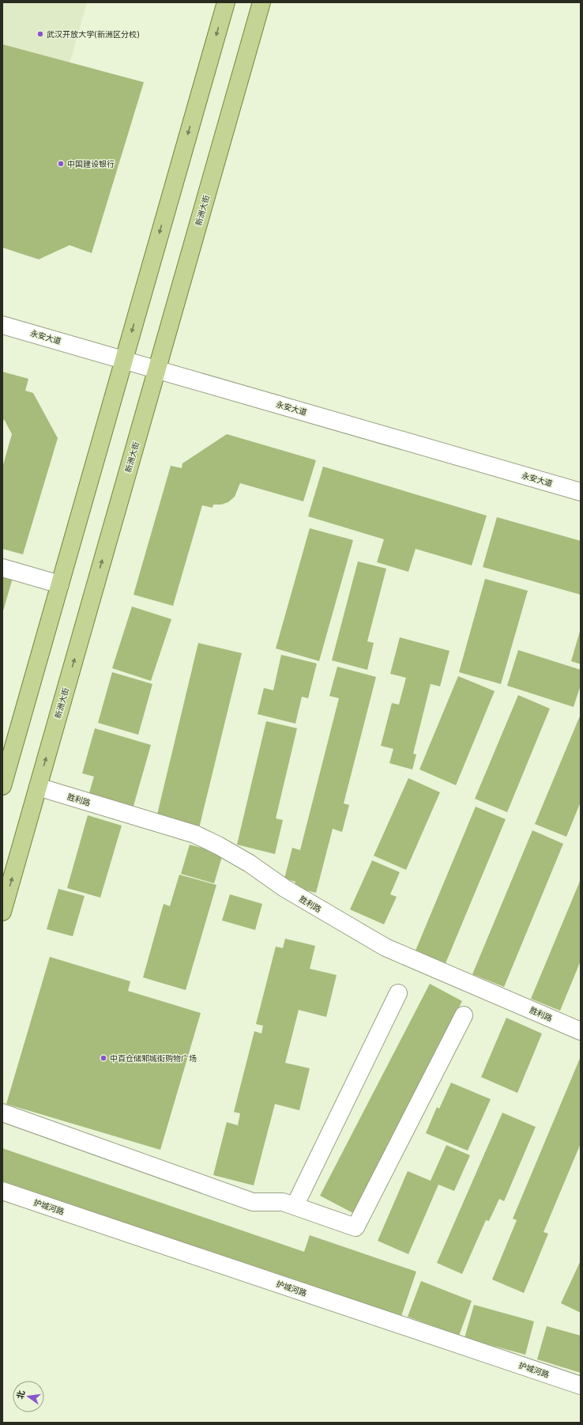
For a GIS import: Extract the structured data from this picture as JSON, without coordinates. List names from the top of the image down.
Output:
{
  "streets": {
    "main road": ["新洲大街"],
    "street": ["永安大道", "胜利路", "护城河路"]
  },
  "crossings": [
    ["新洲大街", "永安大道"],
    ["新洲大街", "胜利路"]
  ],
  "places": ["武汉开放大学(新洲区分校)", "中国建设银行", "中百仓储邾城街购物广场"],
  "north": "left"
}
